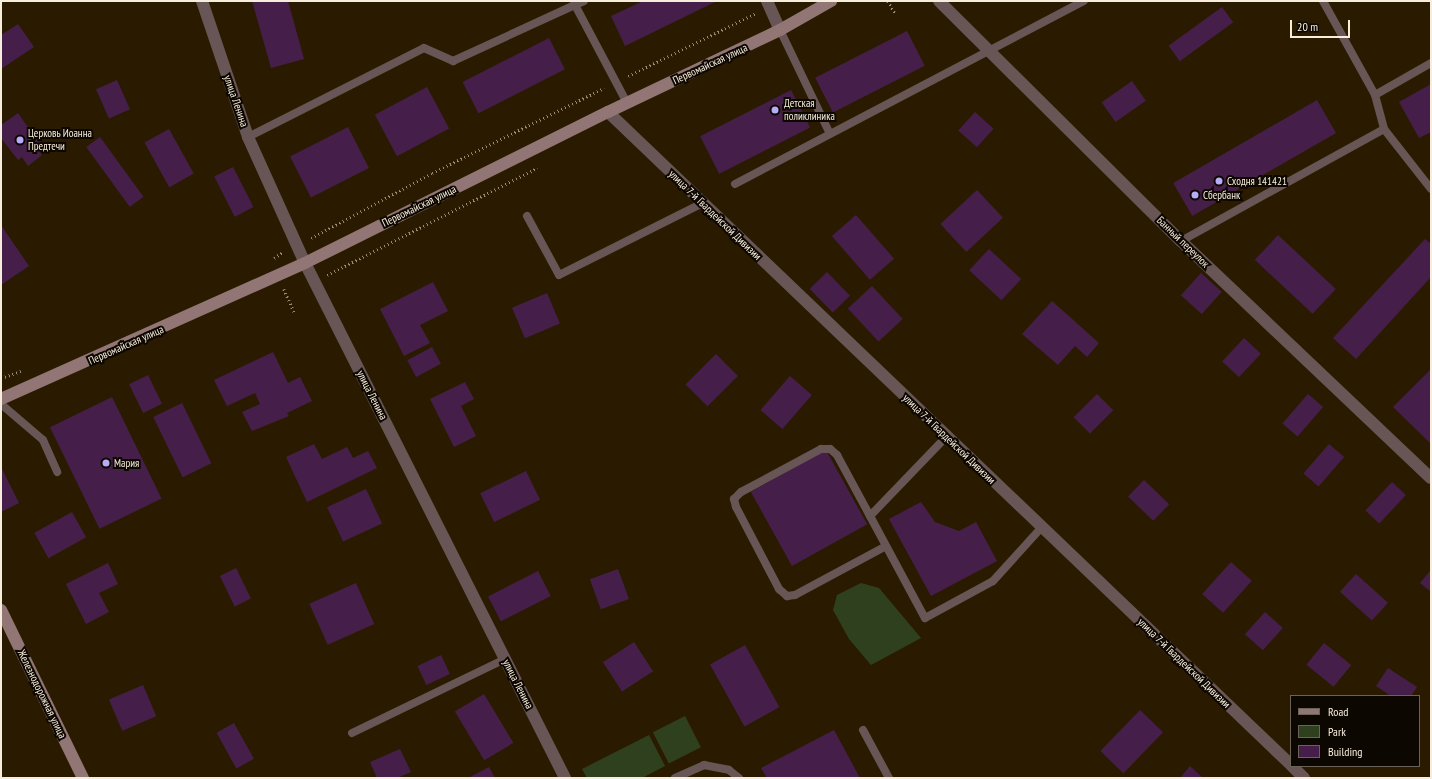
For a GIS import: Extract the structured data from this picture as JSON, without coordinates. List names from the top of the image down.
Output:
{
  "streets": {
    "main road": ["Первомайская улица", "Железнодорожная улица"],
    "street": ["улица Ленина", "улица 7-й Гвардейской Дивизии", "Банный переулок"]
  },
  "crossings": [
    ["Первомайская улица", "улица Ленина"],
    ["Первомайская улица", "улица 7-й Гвардейской Дивизии"]
  ],
  "places": [
    "Детская поликлиника",
    "Церковь Иоанна Предтечи",
    "Сходня 141421",
    "Сбербанк",
    "Мария"
  ],
  "legend": ["Road", "Park", "Building"],
  "scale_bar": "20 m"
}
